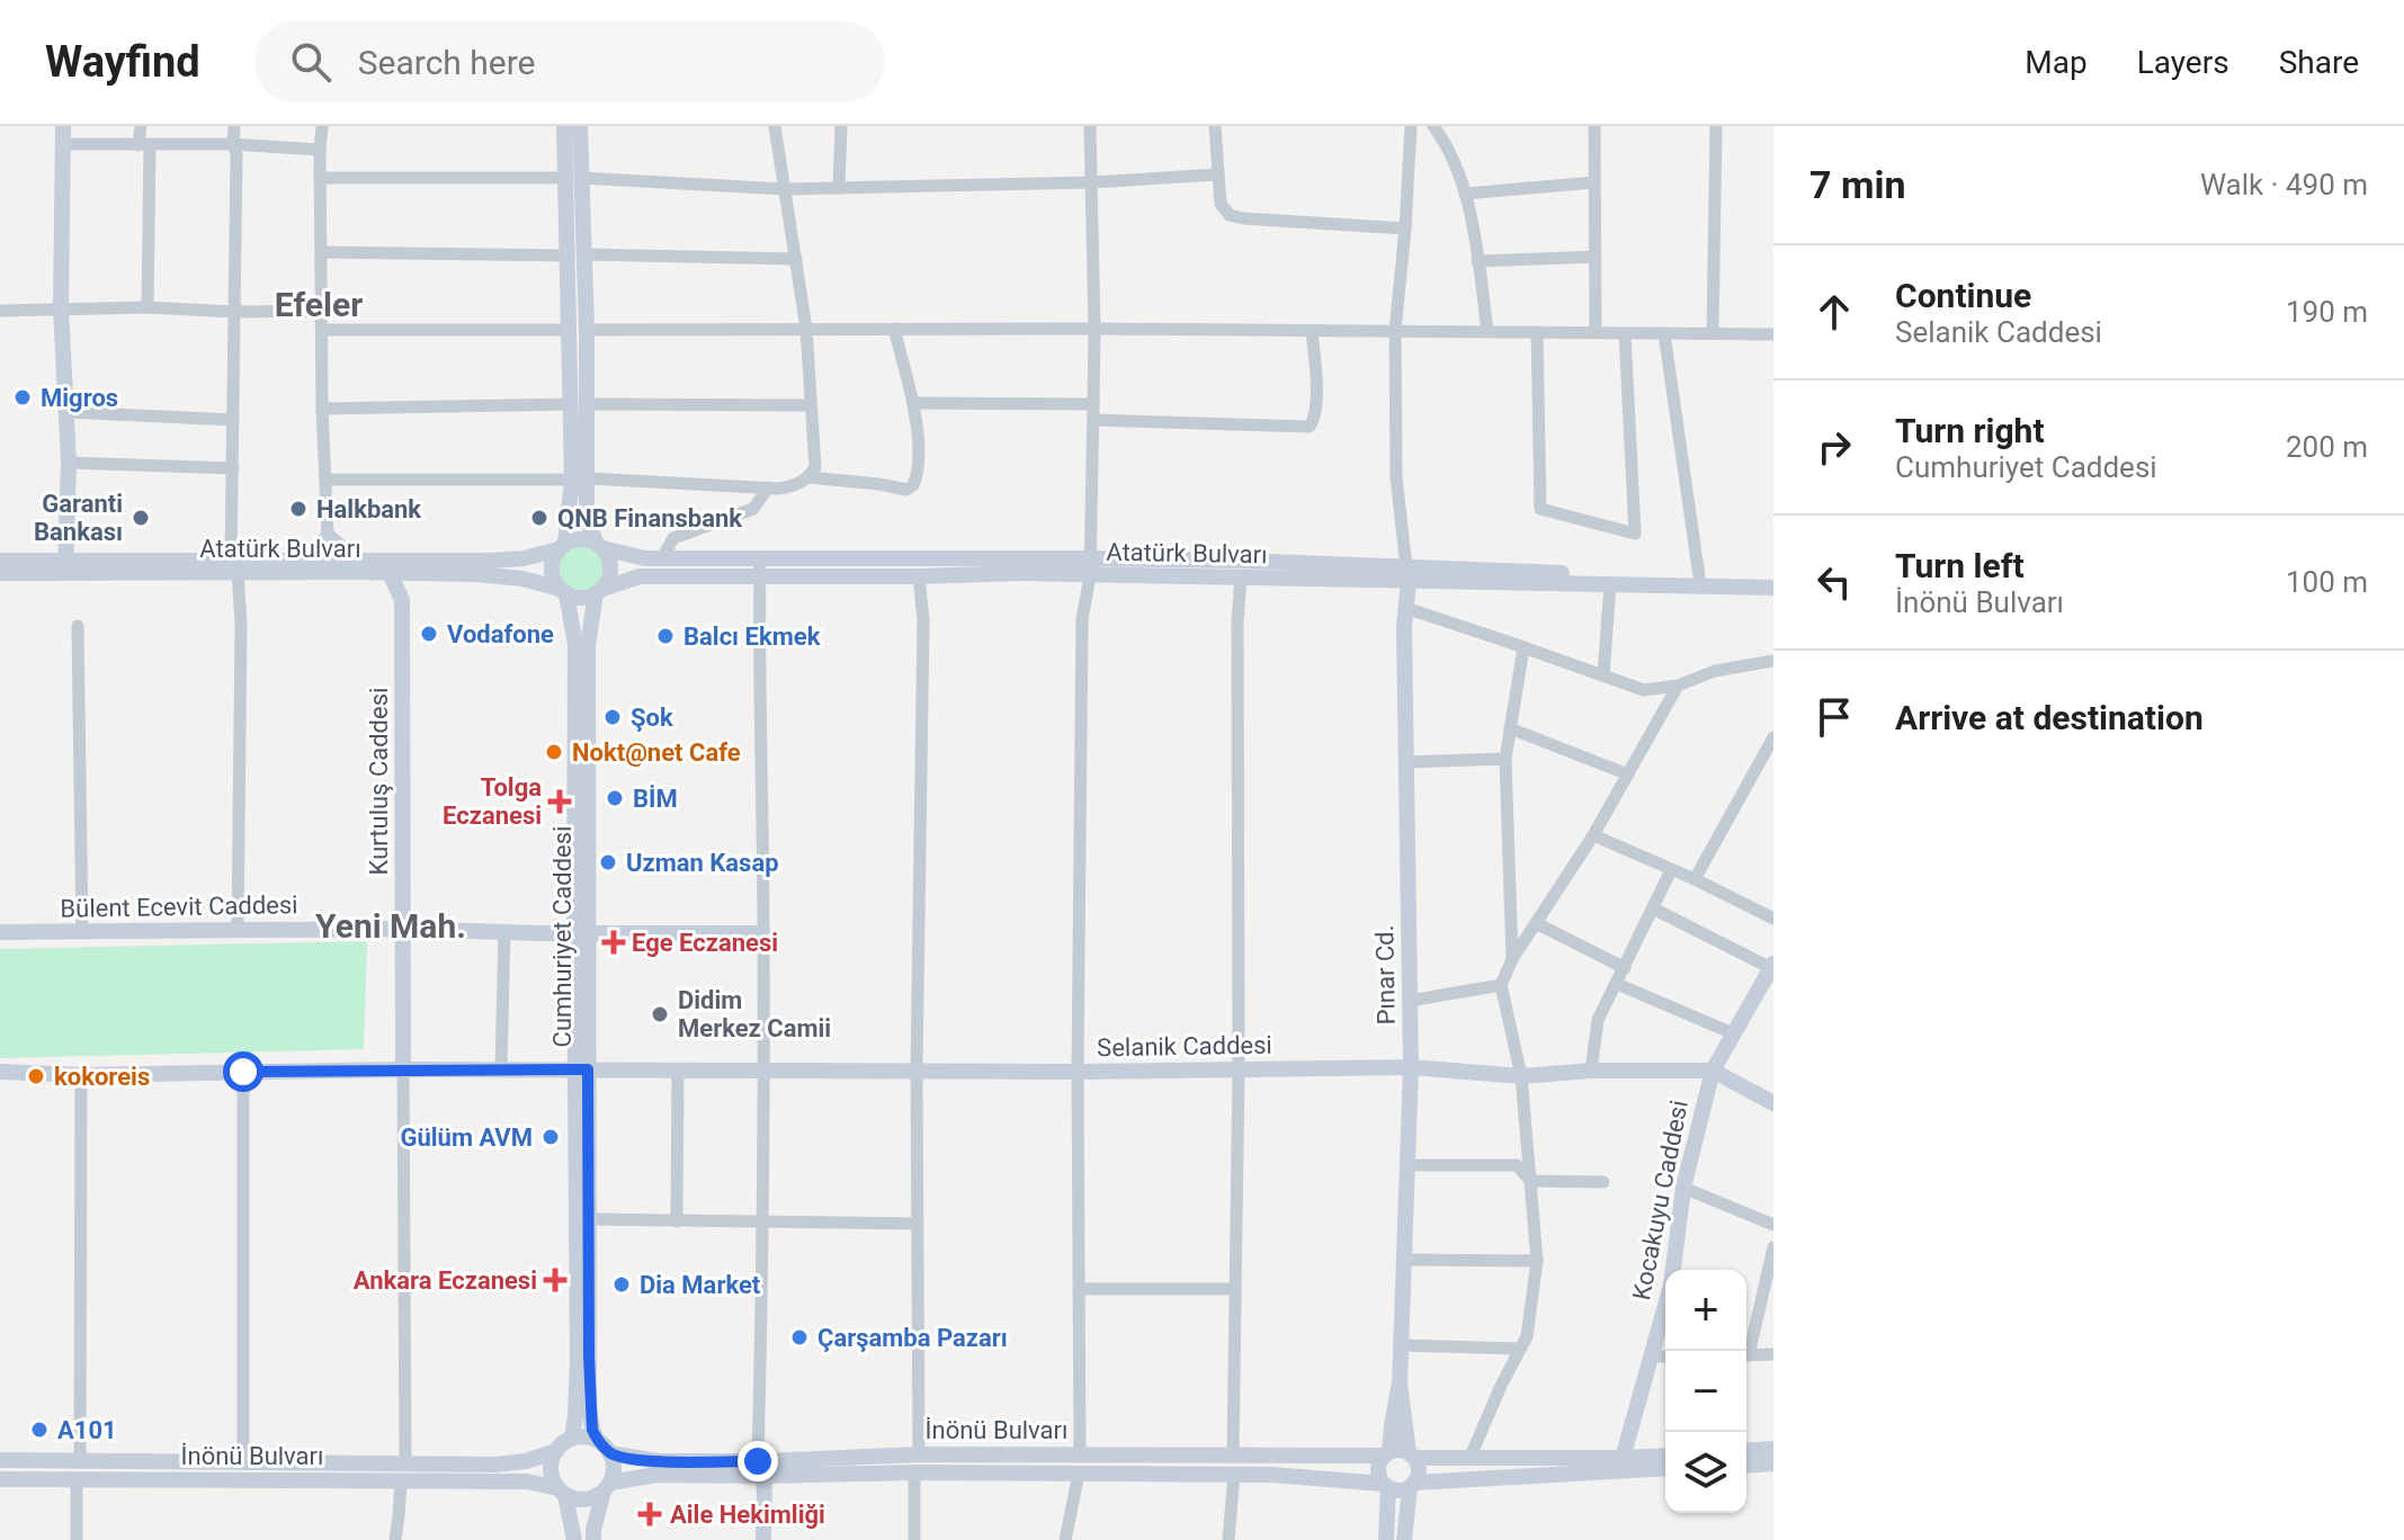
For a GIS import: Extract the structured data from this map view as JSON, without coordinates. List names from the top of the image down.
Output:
{
  "streets": {
    "main road": [
      "Atatürk Bulvarı",
      "Kurtuluş Caddesi",
      "Bülent Ecevit Caddesi",
      "Cumhuriyet Caddesi",
      "Pınar Cd.",
      "Selanik Caddesi",
      "Kocakuyu Caddesi",
      "İnönü Bulvarı"
    ]
  },
  "crossings": [
    ["Atatürk Bulvarı", "Cumhuriyet Caddesi"],
    ["Atatürk Bulvarı", "Pınar Cd."],
    ["Kurtuluş Caddesi", "Bülent Ecevit Caddesi"],
    ["Kurtuluş Caddesi", "Selanik Caddesi"],
    ["Bülent Ecevit Caddesi", "Cumhuriyet Caddesi"],
    ["Cumhuriyet Caddesi", "Selanik Caddesi"],
    ["Cumhuriyet Caddesi", "İnönü Bulvarı"],
    ["Pınar Cd.", "Selanik Caddesi"],
    ["Selanik Caddesi", "Kocakuyu Caddesi"]
  ],
  "districts": ["Efeler", "Yeni Mah."],
  "places": {
    "other": [
      "Migros",
      "Halkbank",
      "Garanti Bankası",
      "QNB Finansbank",
      "Vodafone",
      "Balcı Ekmek",
      "Şok",
      "Nokt@net Cafe",
      "BİM",
      "Uzman Kasap",
      "Didim Merkez Camii",
      "kokoreis",
      "Gülüm AVM",
      "Dia Market",
      "Çarşamba Pazarı",
      "A101"
    ],
    "health": [
      "Tolga Eczanesi",
      "Ege Eczanesi",
      "Ankara Eczanesi",
      "Aile Hekimliği"
    ]
  },
  "page": {
    "header": "Wayfind",
    "search": "Search here",
    "nav": ["Map", "Layers", "Share"],
    "heading": ["7 min", "Walk · 490 m"],
    "list": [
      ["Continue", "Selanik Caddesi", "190 m"],
      ["Turn right", "Cumhuriyet Caddesi", "200 m"],
      ["Turn left", "İnönü Bulvarı", "100 m"],
      "Arrive at destination"
    ],
    "map_buttons": ["+", "−"]
  }
}
